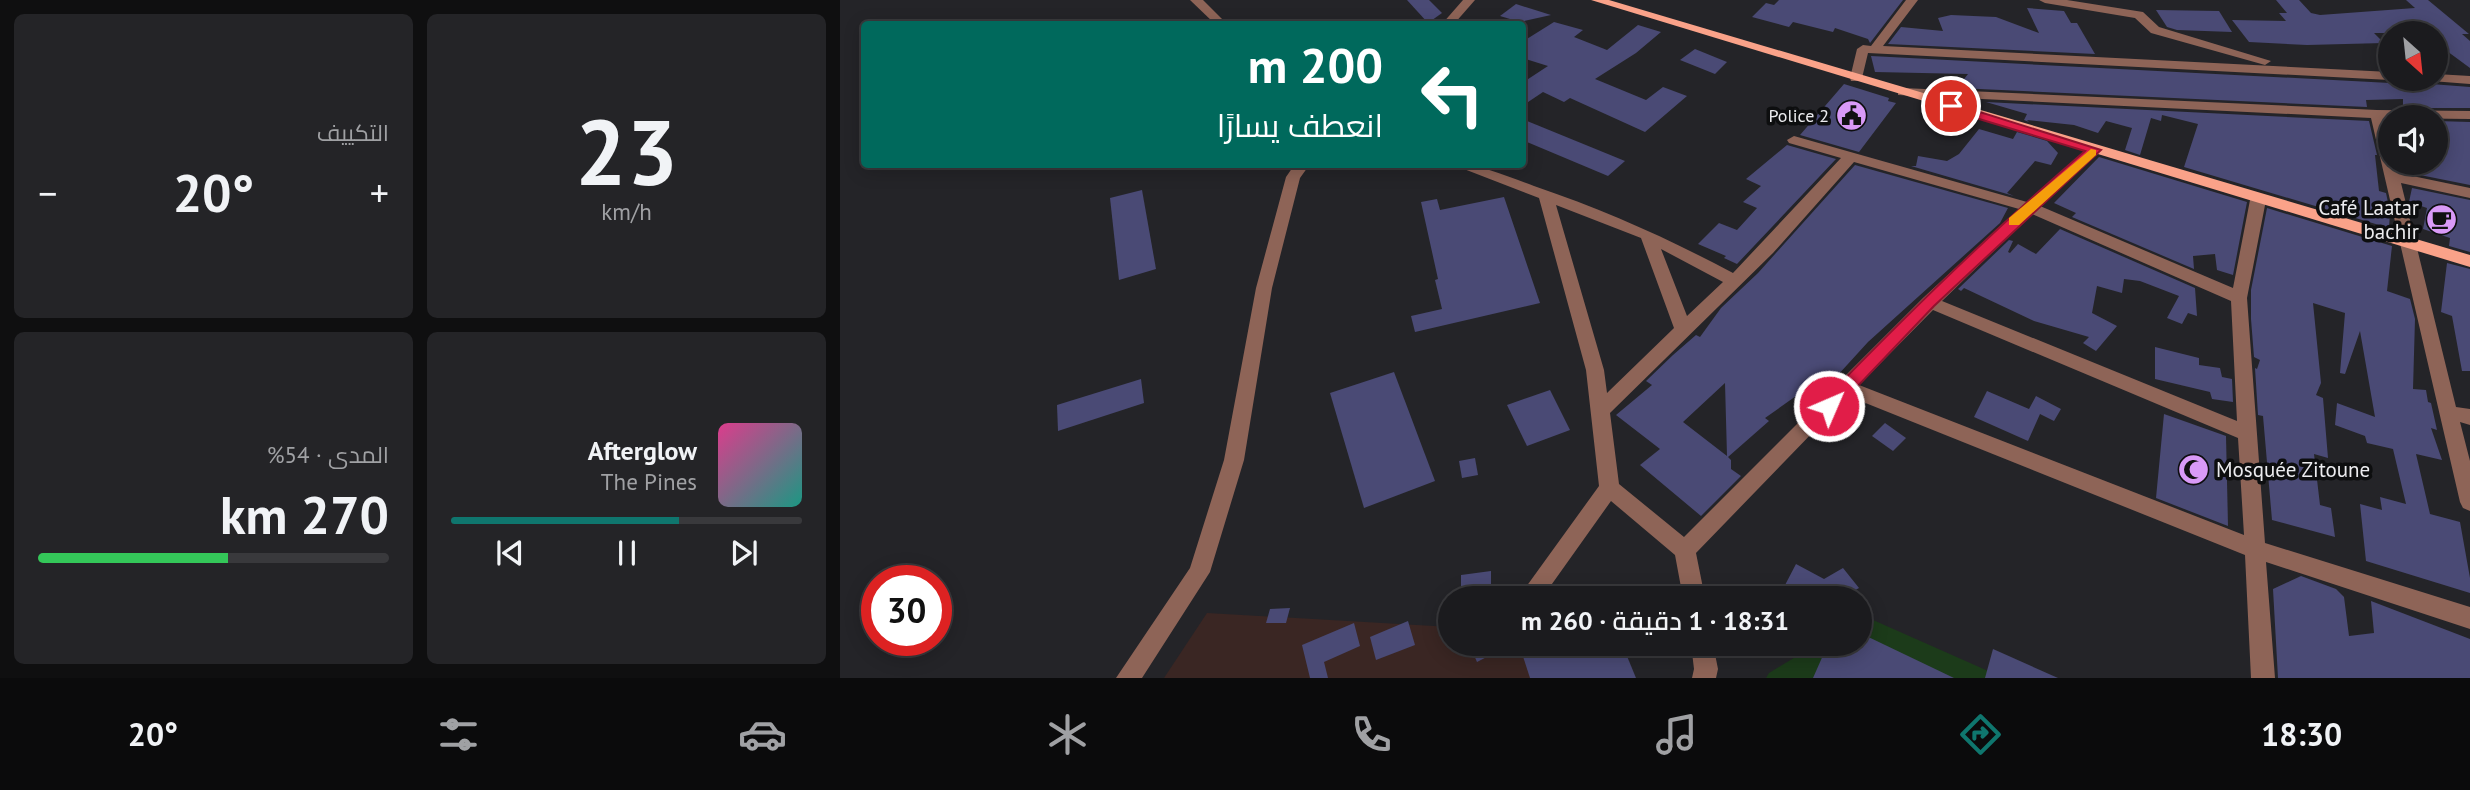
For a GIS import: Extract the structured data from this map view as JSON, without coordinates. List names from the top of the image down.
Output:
{
  "places": {
    "public building": ["Police 2"],
    "cafe": ["Café Laatar bachir"],
    "mosque": ["Mosquée Zitoune"]
  },
  "north": "bottom right",
  "page": {
    "tile": [
      ["23", "km/h"],
      "التكييف",
      ["المدى · 54%", "270 km"]
    ],
    "turn": ["200 m", "انعطف يسارًا"],
    "heat": ["−", "20°", "+"],
    "song": ["Afterglow", "The Pines"],
    "limit": "30",
    "trip": "18:31 · 1 دقيقة · 260 m",
    "tabs": ["18:30", "20°"]
  }
}
